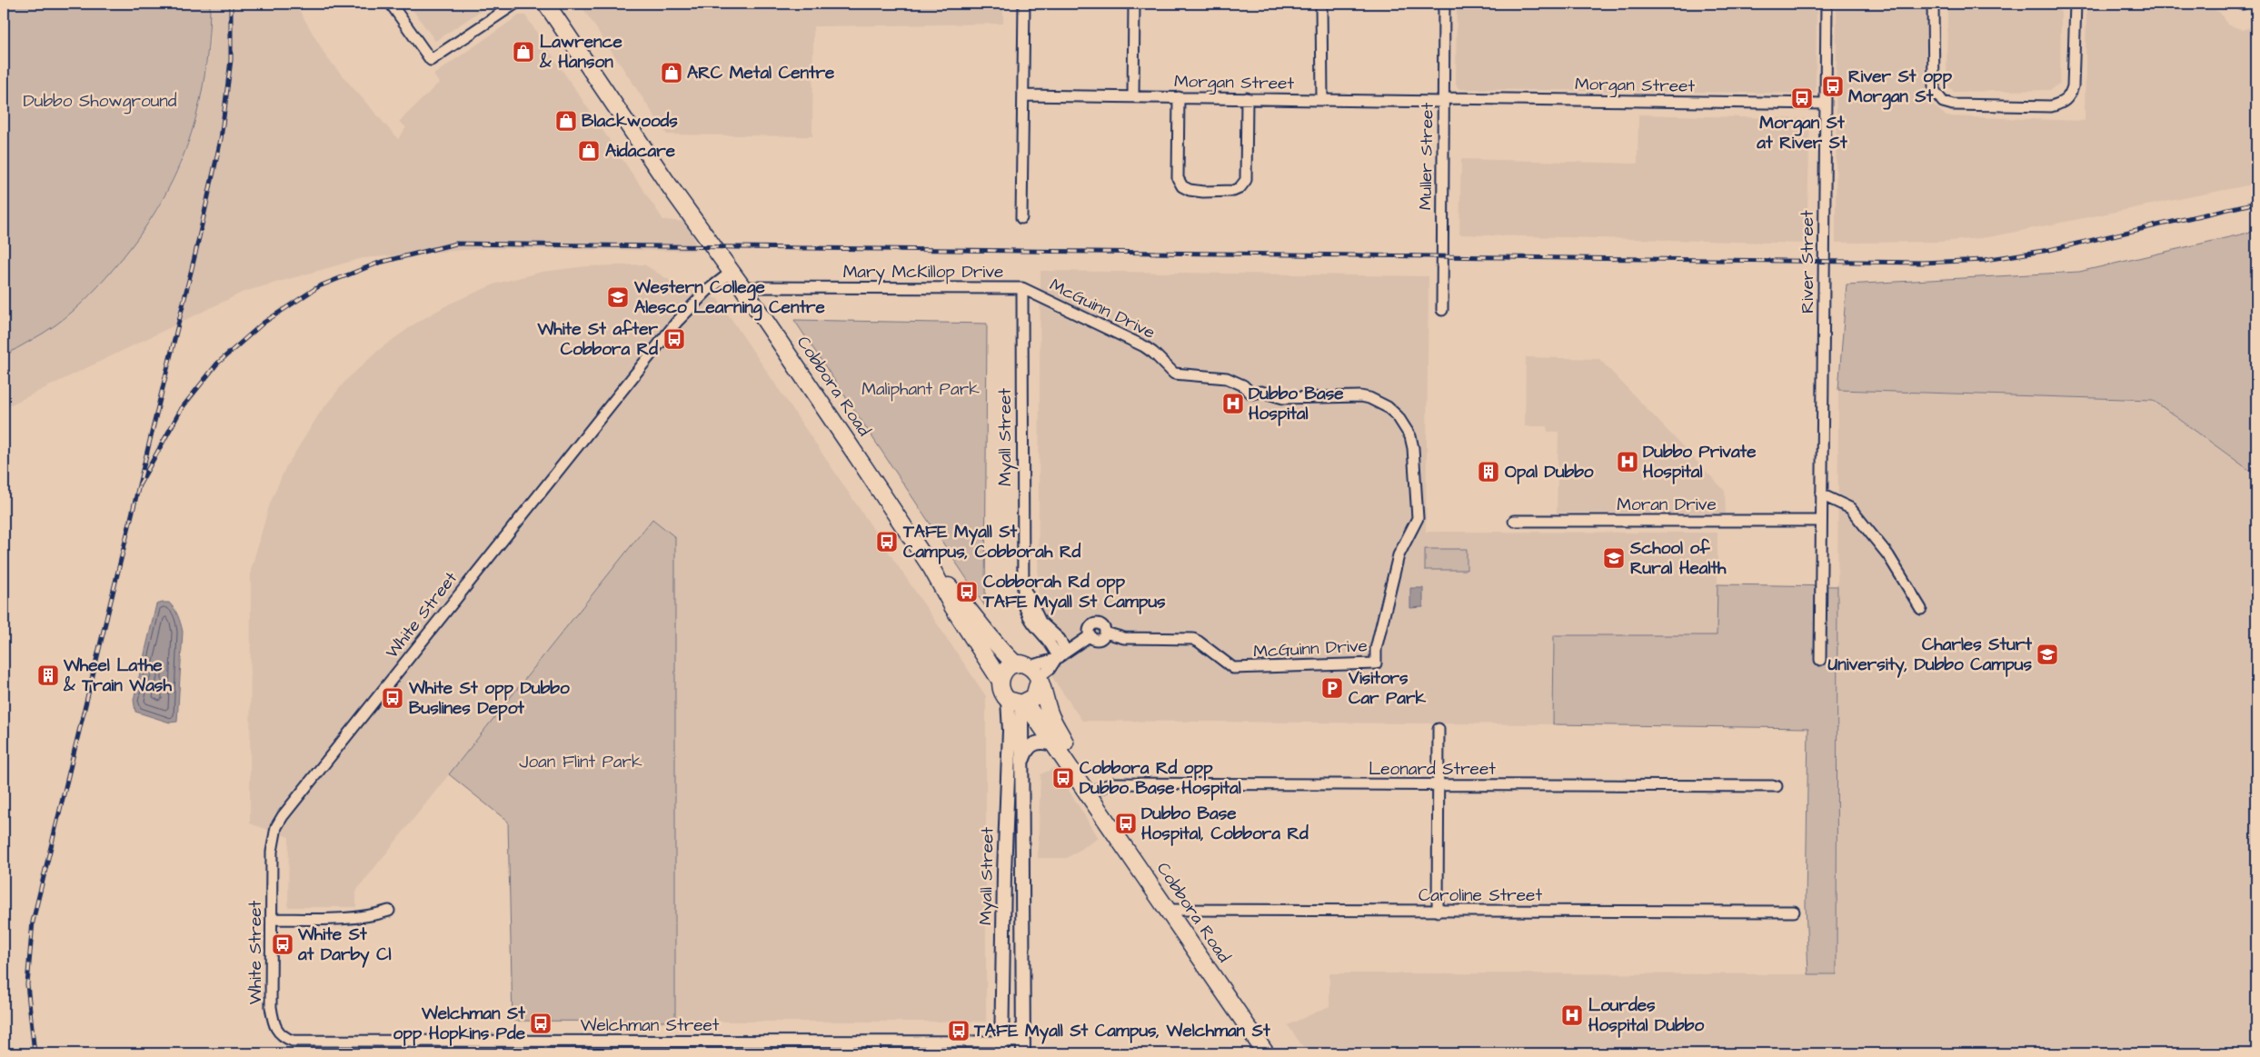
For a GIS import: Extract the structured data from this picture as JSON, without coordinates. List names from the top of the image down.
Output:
{
  "streets": {
    "main road": ["Cobbora Road"],
    "street": [
      "Morgan Street",
      "Muller Street",
      "River Street",
      "Mary McKillop Drive",
      "McGuinn Drive",
      "Myall Street",
      "Moran Drive",
      "White Street",
      "Leonard Street",
      "Caroline Street",
      "Welchman Street"
    ]
  },
  "crossings": [
    ["Morgan Street", "Muller Street"],
    ["Morgan Street", "River Street"],
    ["River Street", "Moran Drive"],
    ["Mary McKillop Drive", "McGuinn Drive"],
    ["Mary McKillop Drive", "Cobbora Road"],
    ["Mary McKillop Drive", "Myall Street"],
    ["McGuinn Drive", "Myall Street"],
    ["Cobbora Road", "Myall Street"],
    ["Cobbora Road", "White Street"],
    ["Cobbora Road", "Leonard Street"],
    ["Cobbora Road", "Caroline Street"],
    ["Myall Street", "Welchman Street"],
    ["White Street", "Welchman Street"]
  ],
  "parks": ["Dubbo Showground", "Maliphant Park", "Joan Flint Park"],
  "places": {
    "shop": [
      "Lawrence & Hanson",
      "ARC Metal Centre",
      "Blackwoods",
      "Aidacare"
    ],
    "bus stop": [
      "River St opp Morgan St",
      "Morgan St at River St",
      "White St after Cobbora Rd",
      "TAFE Myall St Campus, Cobborah Rd",
      "Cobborah Rd opp TAFE Myall St Campus",
      "White St opp Dubbo Buslines Depot",
      "Cobbora Rd opp Dubbo Base Hospital",
      "Dubbo Base Hospital, Cobbora Rd",
      "White St at Darby Cl",
      "Welchman St opp Hopkins Pde",
      "TAFE Myall St Campus, Welchman St"
    ],
    "school or university": ["Western College Alesco Learning Centre", "School of Rural Health", "Charles Sturt University, Dubbo Campus"],
    "hospital": ["Dubbo Base Hospital", "Dubbo Private Hospital", "Lourdes Hospital Dubbo"],
    "building": ["Opal Dubbo", "Wheel Lathe & Train Wash"],
    "parking": ["Visitors Car Park"]
  }
}
